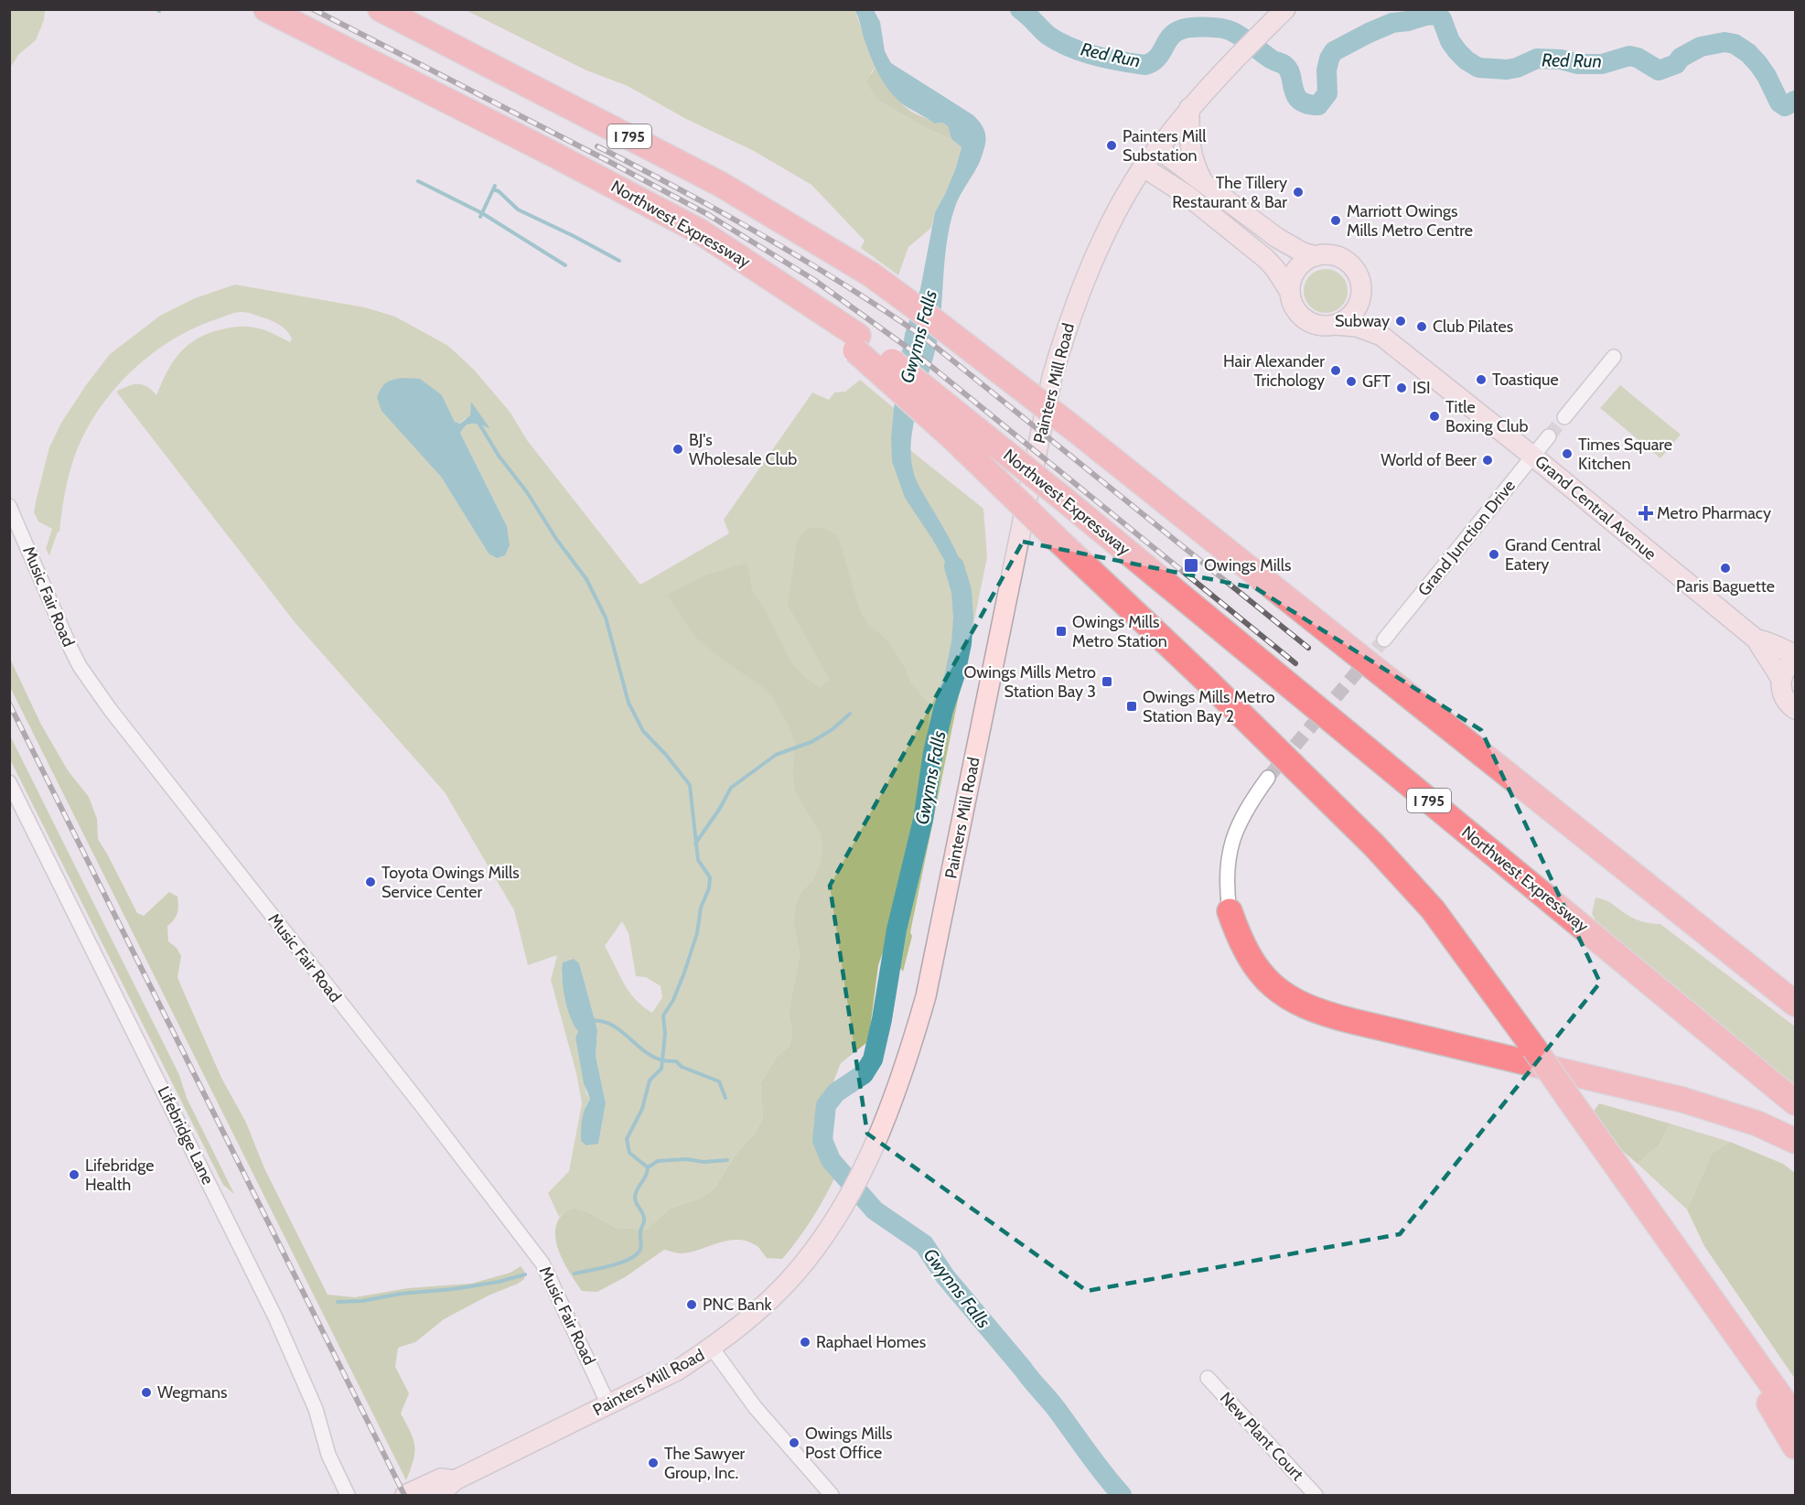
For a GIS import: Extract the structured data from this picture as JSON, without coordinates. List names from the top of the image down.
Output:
{
  "streets": {
    "highway": ["I 795", "Northwest Expressway"],
    "main road": ["Painters Mill Road", "Grand Central Avenue"],
    "street": [
      "Grand Junction Drive",
      "Music Fair Road",
      "Lifebridge Lane",
      "New Plant Court"
    ]
  },
  "crossings": [
    ["Painters Mill Road", "Grand Central Avenue"],
    ["Painters Mill Road", "Music Fair Road"],
    ["Grand Central Avenue", "Grand Junction Drive"]
  ],
  "water": ["Red Run", "Gwynns Falls"],
  "places": {
    "other": [
      "Painters Mill Substation",
      "The Tillery Restaurant & Bar",
      "Marriott Owings Mills Metro Centre",
      "Subway",
      "Club Pilates",
      "Hair Alexander Trichology",
      "Toastique",
      "GFT",
      "ISI",
      "Title Boxing Club",
      "BJ's Wholesale Club",
      "Times Square Kitchen",
      "World of Beer",
      "Grand Central Eatery",
      "Paris Baguette",
      "Toyota Owings Mills Service Center",
      "Lifebridge Health",
      "PNC Bank",
      "Raphael Homes",
      "Wegmans",
      "Owings Mills Post Office",
      "The Sawyer Group, Inc."
    ],
    "health": ["Metro Pharmacy"],
    "transit": [
      "Owings Mills",
      "Owings Mills Metro Station",
      "Owings Mills Metro Station Bay 3",
      "Owings Mills Metro Station Bay 2"
    ]
  }
}
